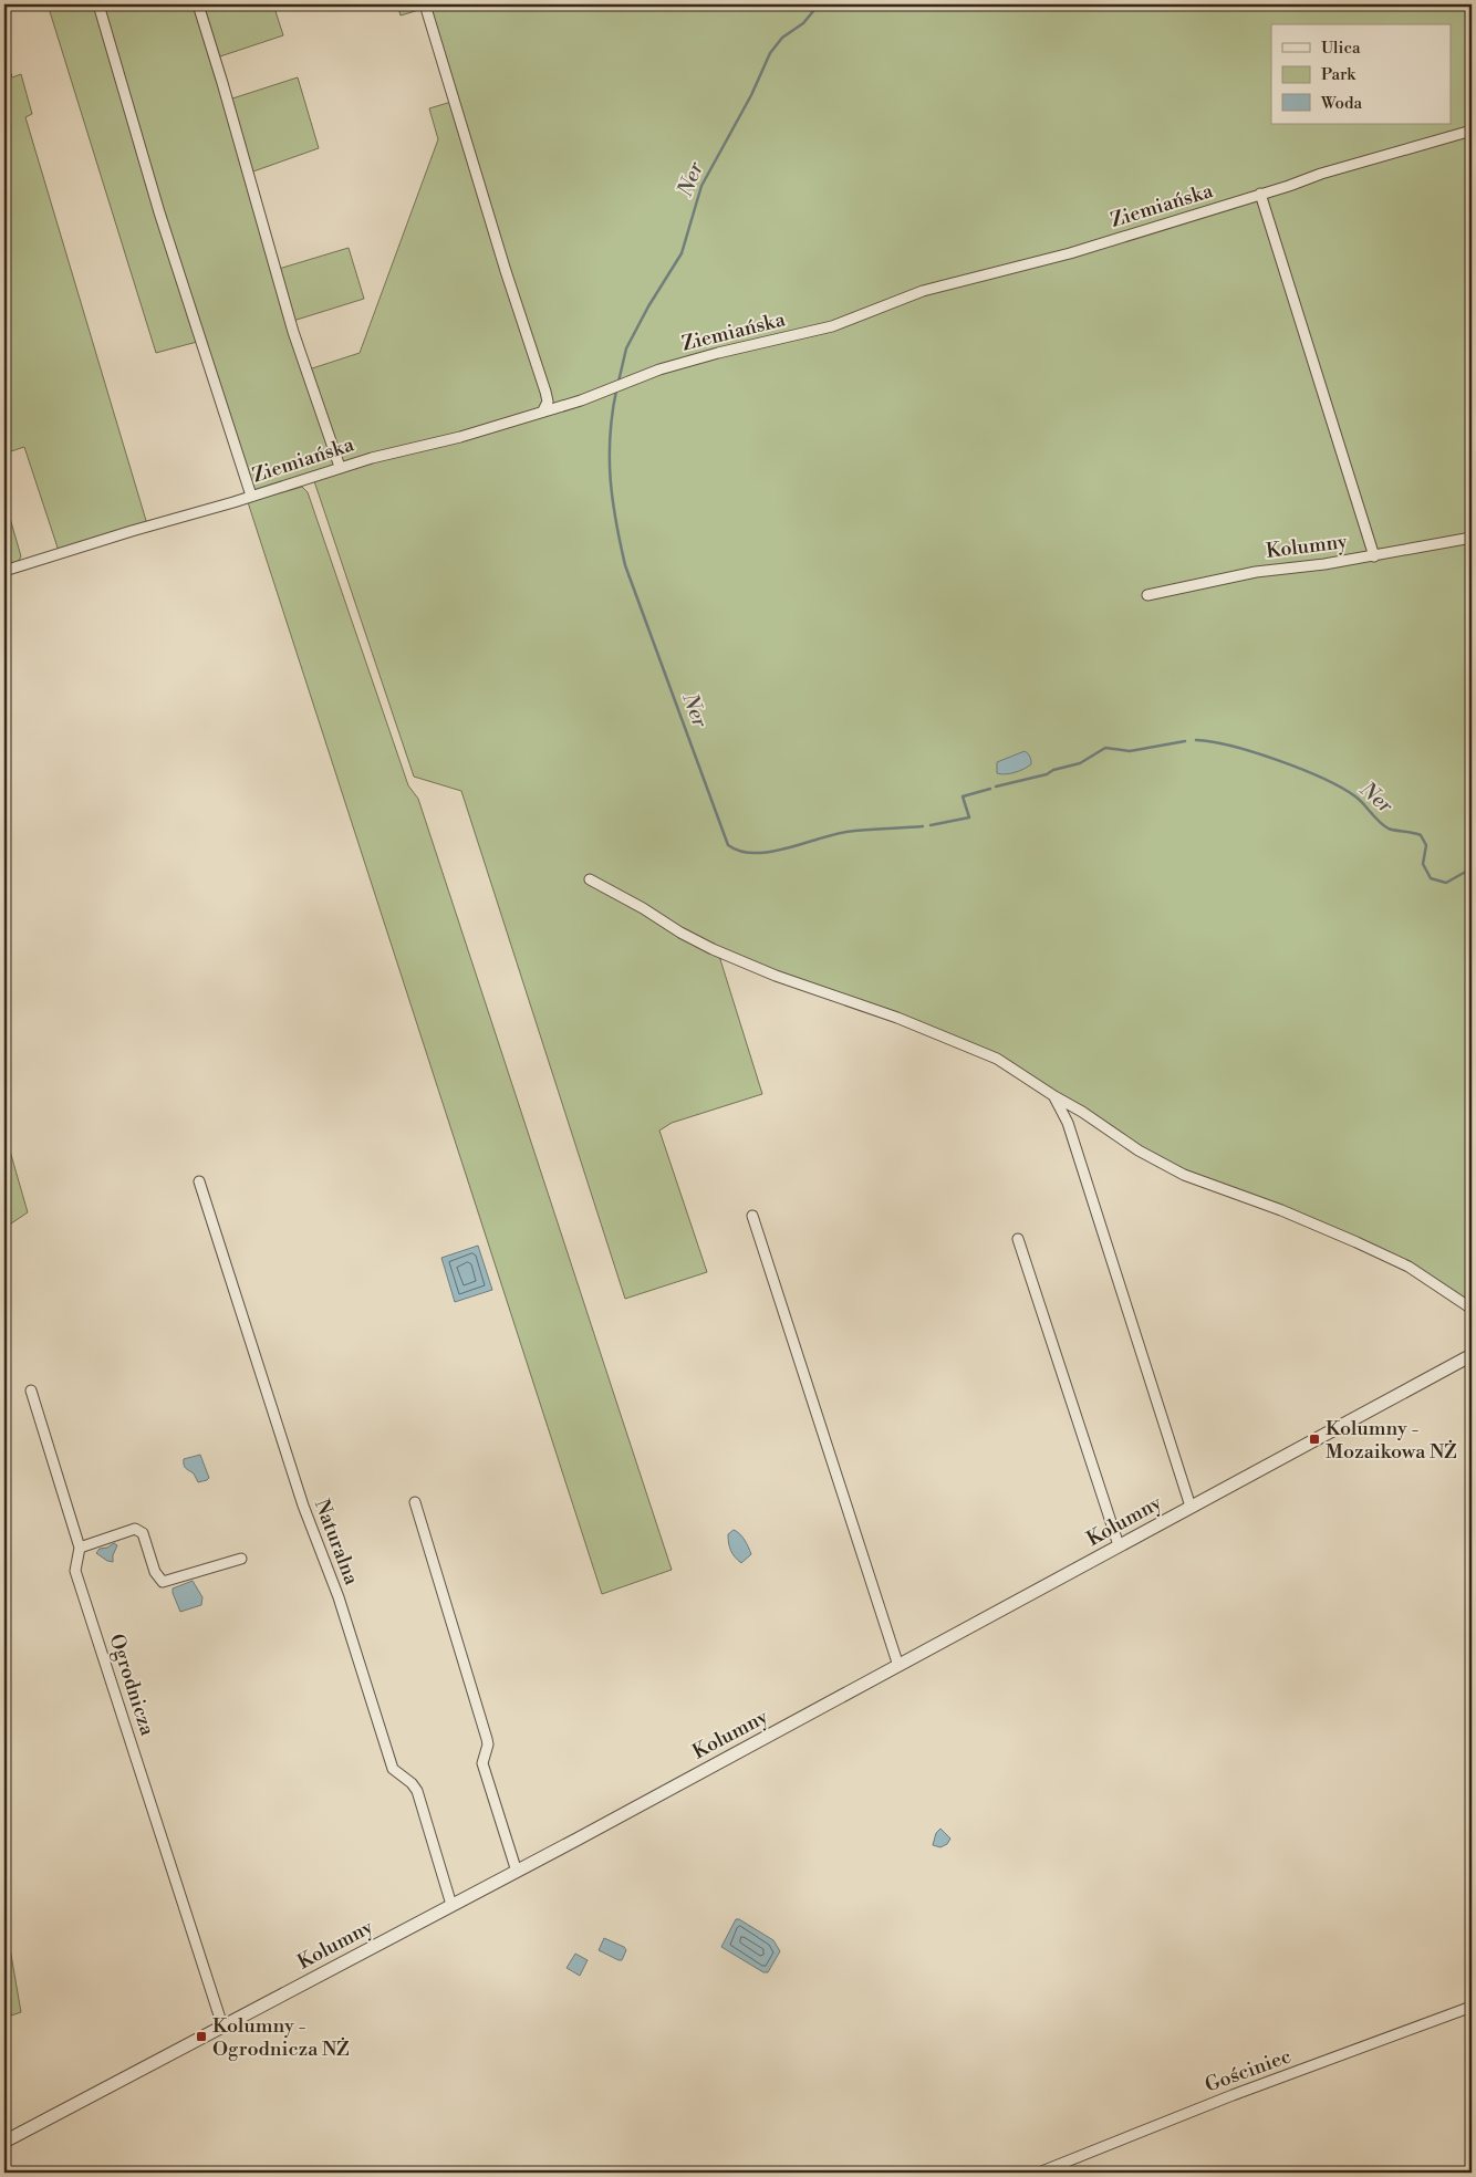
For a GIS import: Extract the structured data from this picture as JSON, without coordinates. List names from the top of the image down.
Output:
{
  "streets": {
    "street": [
      "Ziemiańska",
      "Kolumny",
      "Naturalna",
      "Ogrodnicza",
      "Gościniec"
    ]
  },
  "crossings": [
    ["Kolumny", "Naturalna"],
    ["Kolumny", "Ogrodnicza"]
  ],
  "water": ["Ner"],
  "places": {
    "transit": ["Kolumny - Mozaikowa NŻ", "Kolumny - Ogrodnicza NŻ"]
  },
  "legend": ["Ulica", "Park", "Woda"]
}
